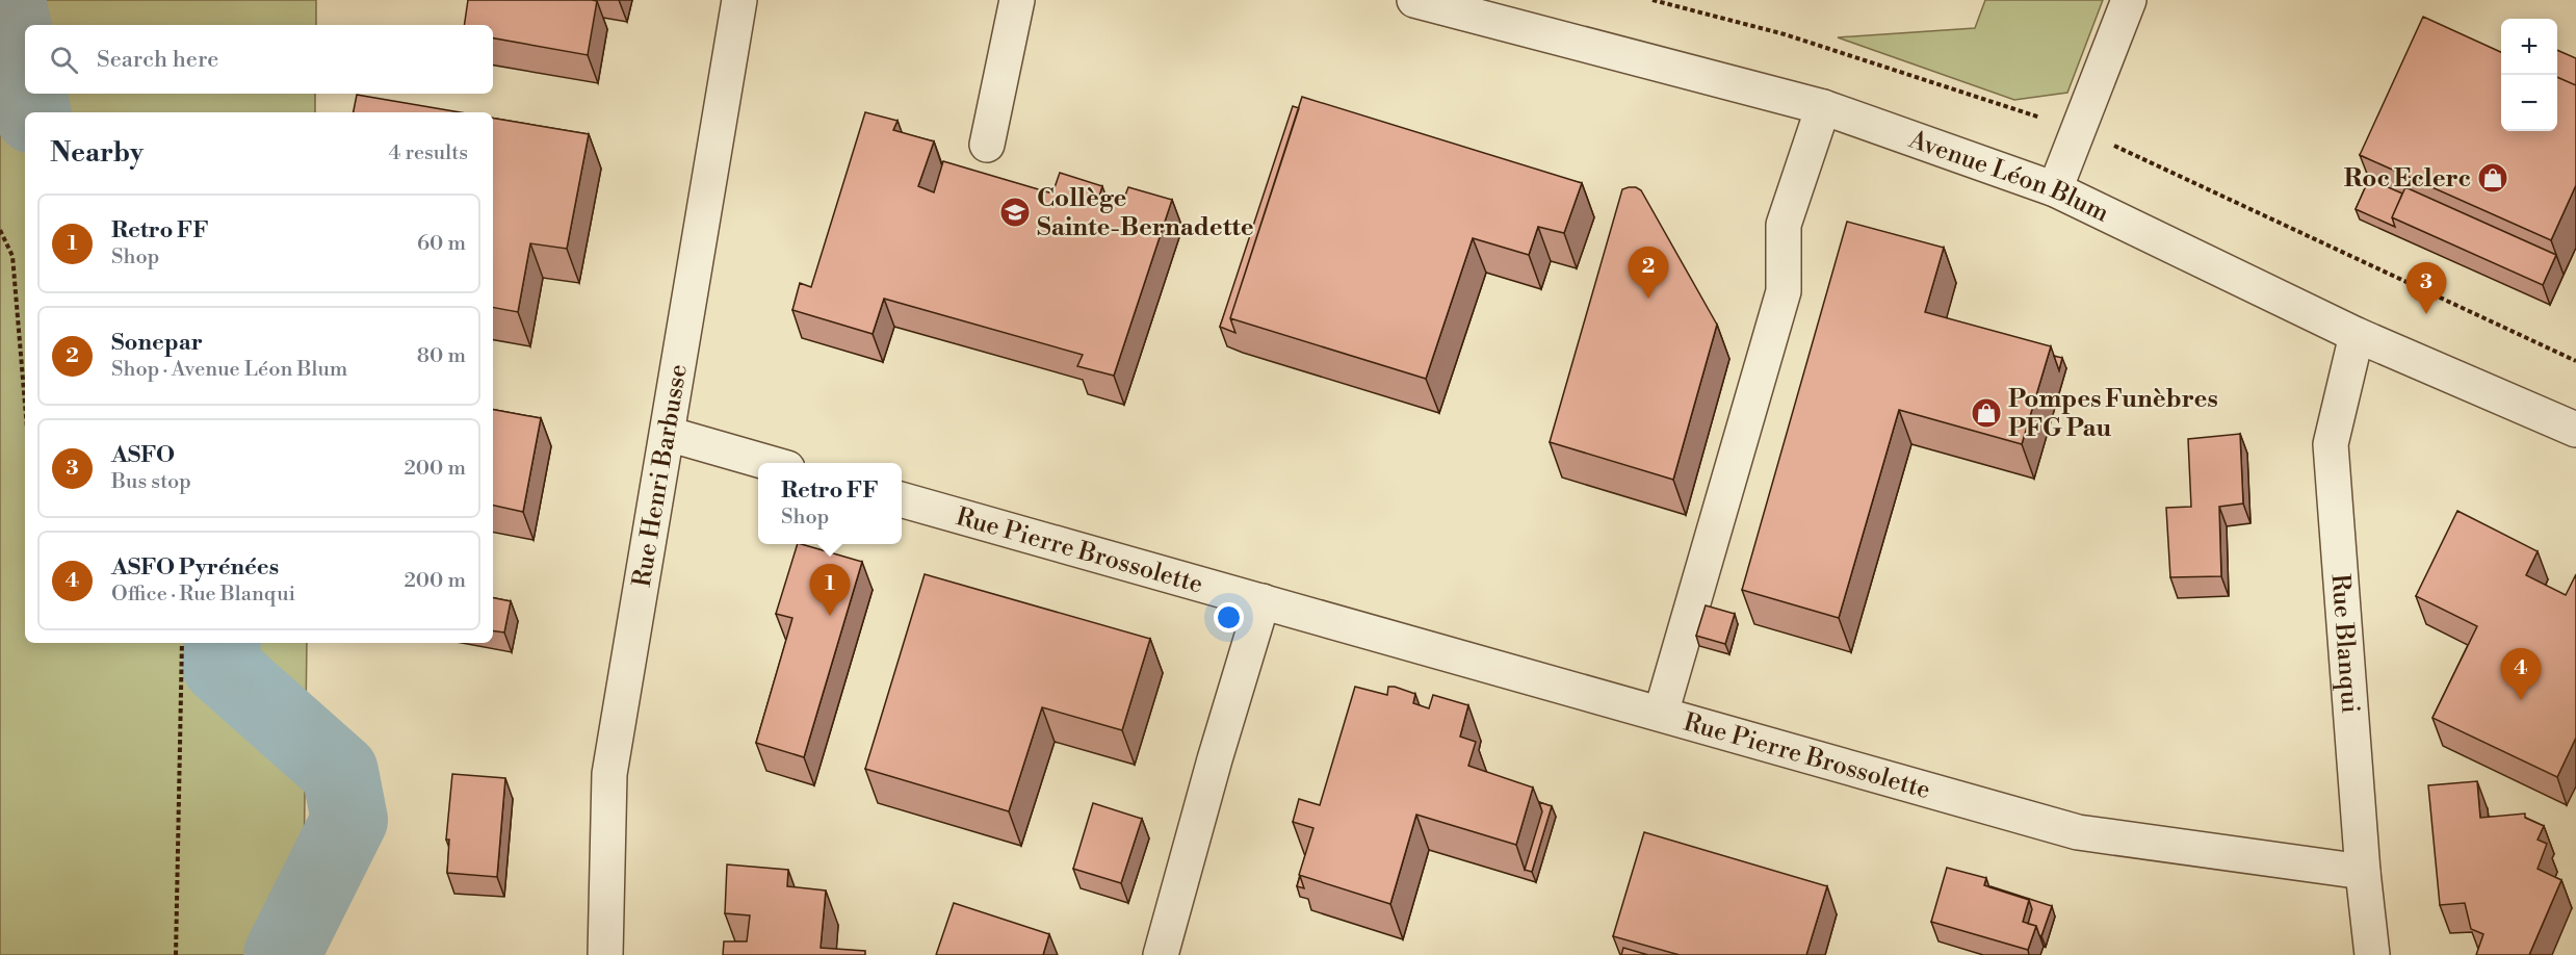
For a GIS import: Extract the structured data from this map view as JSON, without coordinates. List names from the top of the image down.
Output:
{
  "streets": {
    "street": [
      "Avenue Léon Blum",
      "Rue Henri Barbusse",
      "Rue Pierre Brossolette",
      "Rue Blanqui"
    ]
  },
  "crossings": [
    ["Avenue Léon Blum", "Rue Blanqui"],
    ["Rue Pierre Brossolette", "Rue Blanqui"]
  ],
  "places": {
    "shop": ["Roc Eclerc", "Pompes Funèbres PFG Pau"],
    "school or university": ["Collège Sainte-Bernadette"]
  },
  "page": {
    "map_buttons": ["+", "−"],
    "search": "Search here",
    "heading": ["Nearby", "4 results"],
    "list": [
      {
        "mark": "1",
        "name": "Retro FF",
        "note": "Shop",
        "value": "60 m"
      },
      {
        "mark": "2",
        "name": "Sonepar",
        "note": "Shop · Avenue Léon Blum",
        "value": "80 m"
      },
      {
        "mark": "3",
        "name": "ASFO",
        "note": "Bus stop",
        "value": "200 m"
      },
      {
        "mark": "4",
        "name": "ASFO Pyrénées",
        "note": "Office · Rue Blanqui",
        "value": "200 m"
      }
    ],
    "pins": [
      "2",
      "3",
      "1",
      "4"
    ],
    "popup": ["Retro FF", "Shop"]
  }
}
